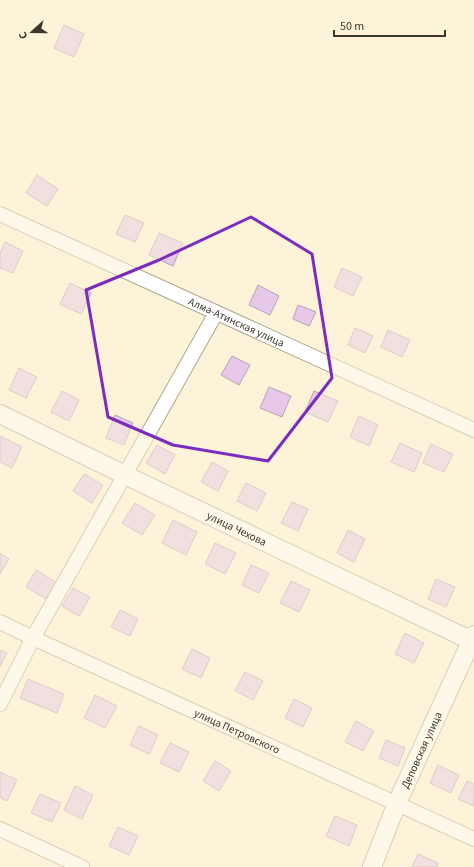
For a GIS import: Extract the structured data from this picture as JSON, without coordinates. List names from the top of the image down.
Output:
{
  "streets": {
    "street": [
      "Алма-Атинская улица",
      "улица Чехова",
      "улица Петровского",
      "Деповская улица"
    ]
  },
  "crossings": [
    ["улица Чехова", "Деповская улица"],
    ["улица Петровского", "Деповская улица"]
  ],
  "scale_bar": "50 m",
  "north": "left"
}
